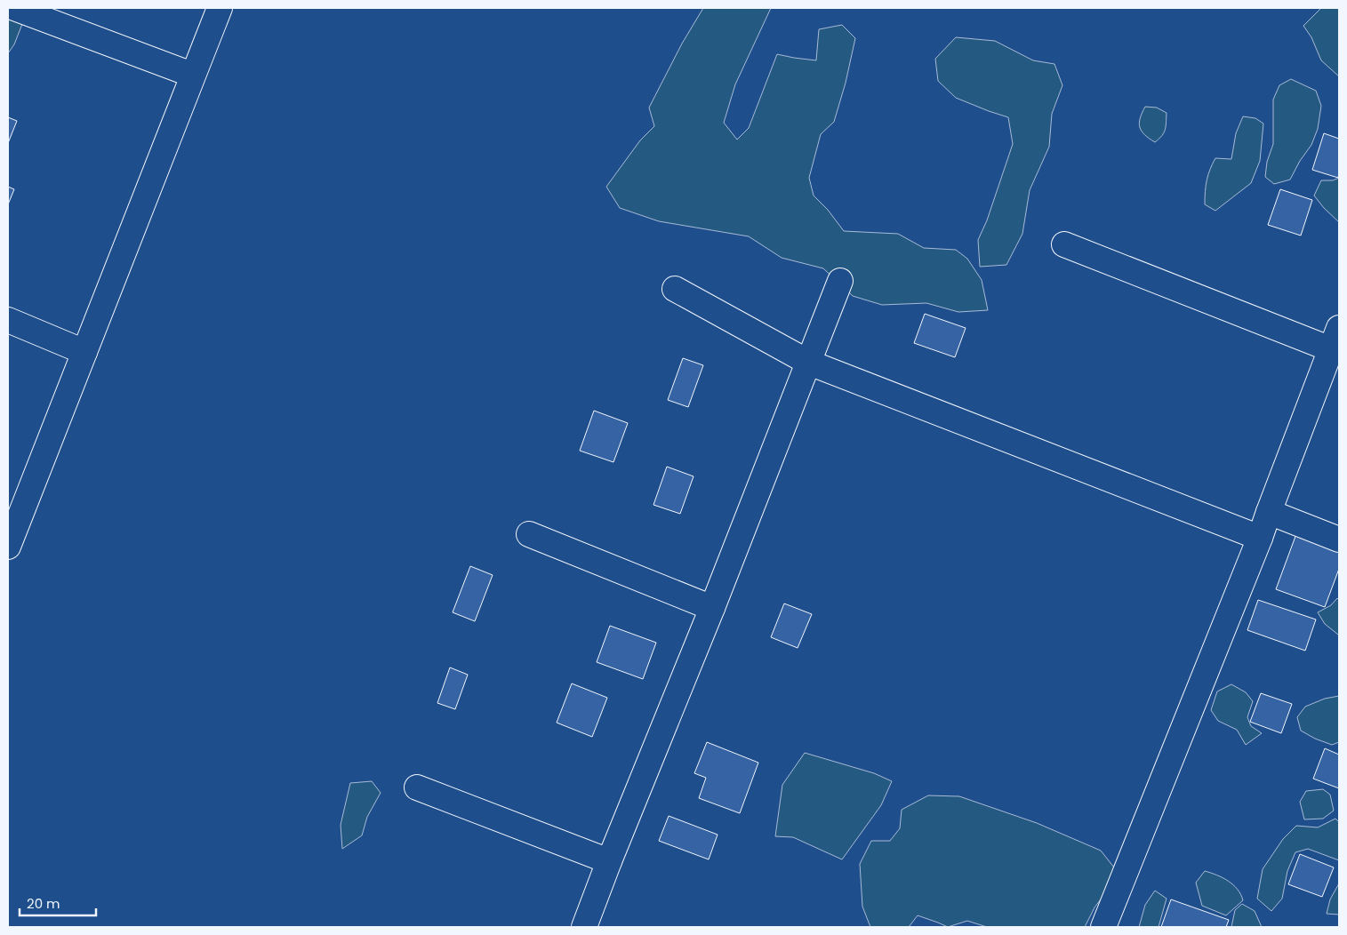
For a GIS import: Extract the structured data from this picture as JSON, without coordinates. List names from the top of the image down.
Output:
{
  "scale_bar": "20 m"
}
